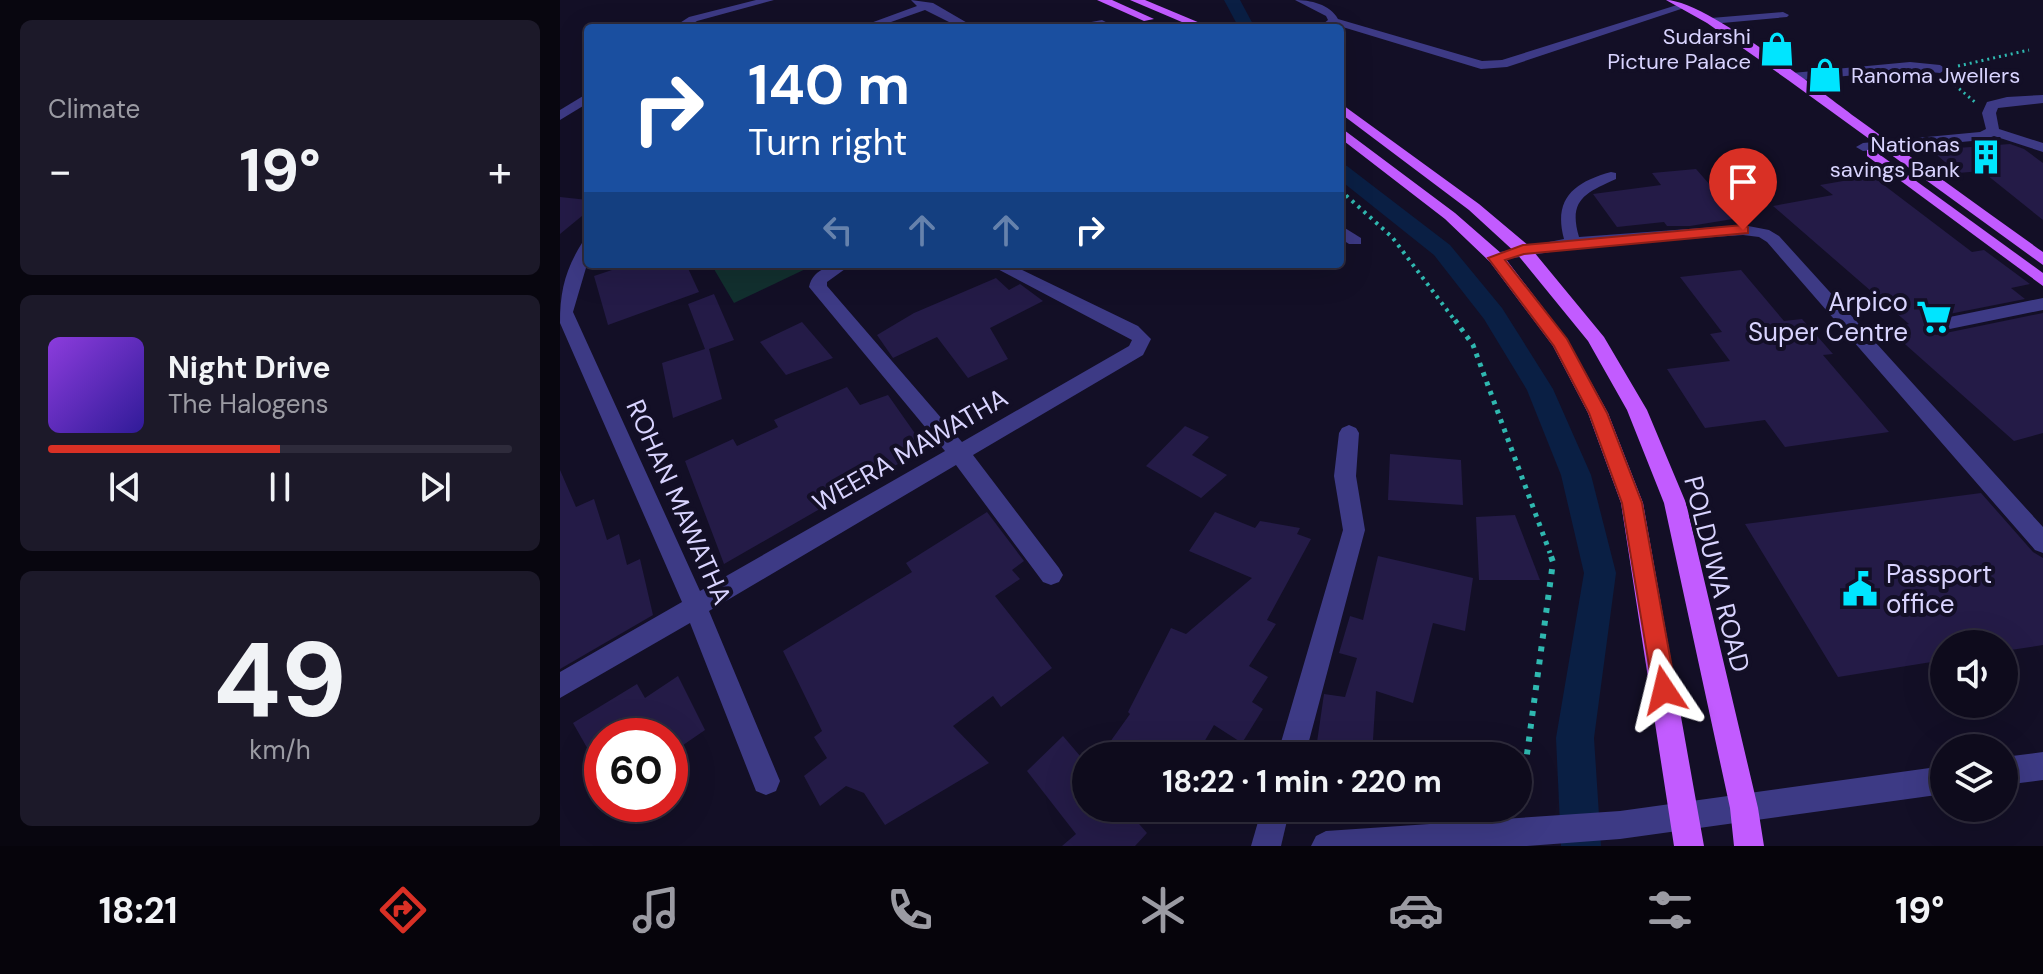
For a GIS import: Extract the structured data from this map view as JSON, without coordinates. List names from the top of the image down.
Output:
{
  "streets": {
    "main road": ["POLDUWA ROAD"],
    "street": ["WEERA MAWATHA", "ROHAN MAWATHA"]
  },
  "crossings": [
    ["WEERA MAWATHA", "ROHAN MAWATHA"]
  ],
  "places": {
    "shop": ["Sudarshi Picture Palace", "Ranoma Jwellers"],
    "building": ["Nationas savings Bank"],
    "supermarket": ["Arpico Super Centre"],
    "public building": ["Passport office"]
  },
  "page": {
    "tile": [
      "Climate",
      ["49", "km/h"]
    ],
    "turn": ["140 m", "Turn right"],
    "heat": ["−", "19°", "+"],
    "song": ["Night Drive", "The Halogens"],
    "limit": "60",
    "trip": "18:22 · 1 min · 220 m",
    "tabs": ["18:21", "19°"]
  }
}
